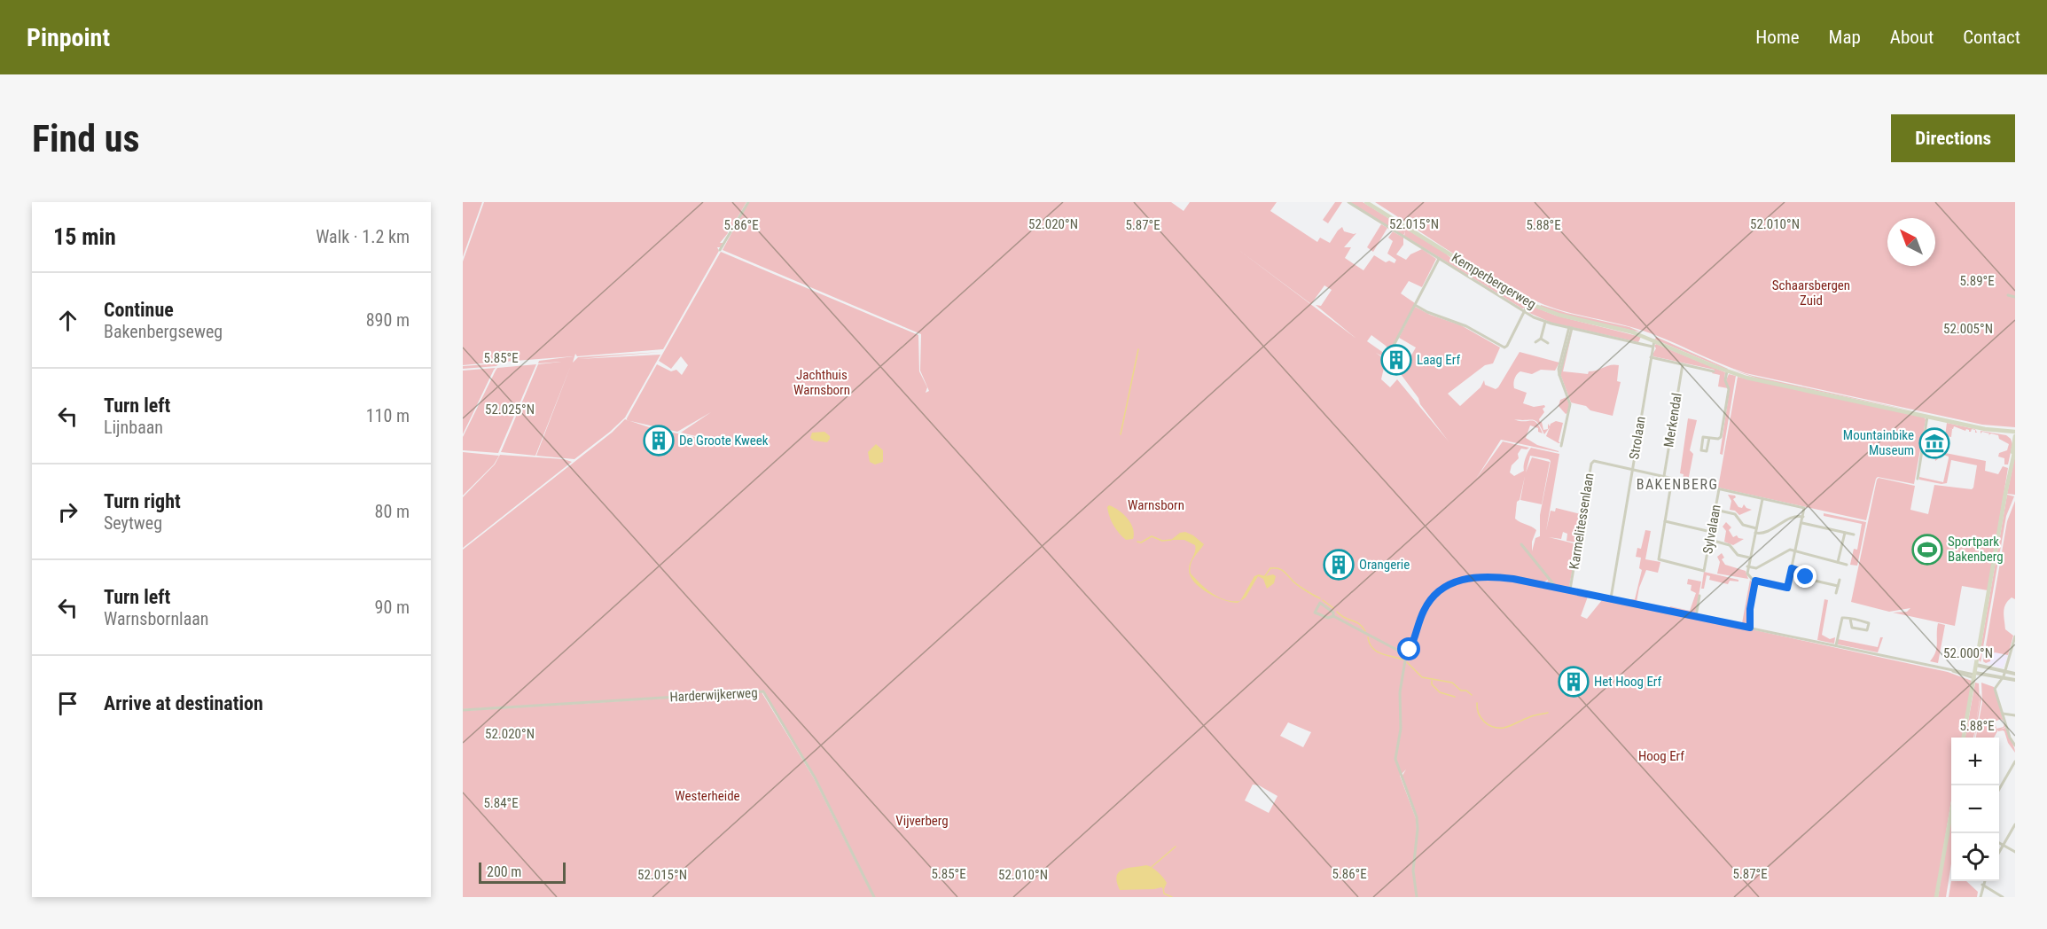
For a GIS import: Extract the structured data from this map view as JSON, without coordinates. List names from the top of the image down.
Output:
{
  "streets": {
    "main road": ["Kemperbergerweg"],
    "street": [
      "Merkendal",
      "Strolaan",
      "Karmelitessenlaan",
      "Sylvalaan",
      "Harderwijkerweg"
    ]
  },
  "crossings": [
    ["Kemperbergerweg", "Strolaan"],
    ["Strolaan", "Karmelitessenlaan"]
  ],
  "districts": ["BAKENBERG"],
  "parks": [
    "Schaarsbergen Zuid",
    "Jachthuis Warnsborn",
    "Warnsborn",
    "Hoog Erf",
    "Westerheide",
    "Vijverberg"
  ],
  "places": {
    "building": [
      "Laag Erf",
      "De Groote Kweek",
      "Orangerie",
      "Het Hoog Erf"
    ],
    "museum": ["Mountainbike Museum"],
    "sports": ["Sportpark Bakenberg"]
  },
  "scale_bar": "200 m",
  "north": "top left",
  "page": {
    "header": "Pinpoint",
    "nav": [
      "Home",
      "Map",
      "About",
      "Contact"
    ],
    "buttons": "Directions",
    "title": "Find us",
    "heading": ["15 min", "Walk · 1.2 km"],
    "list": [
      ["Continue", "Bakenbergseweg", "890 m"],
      ["Turn left", "Lijnbaan", "110 m"],
      ["Turn right", "Seytweg", "80 m"],
      ["Turn left", "Warnsbornlaan", "90 m"],
      "Arrive at destination"
    ],
    "map_buttons": ["+", "−"],
    "scale": "200 m"
  },
  "coordinates": [
    "52.015°N",
    "52.020°N",
    "52.010°N",
    "5.86°E",
    "5.87°E",
    "5.88°E",
    "5.89°E",
    "52.005°N",
    "5.85°E",
    "52.025°N",
    "52.000°N",
    "5.84°E"
  ]
}
